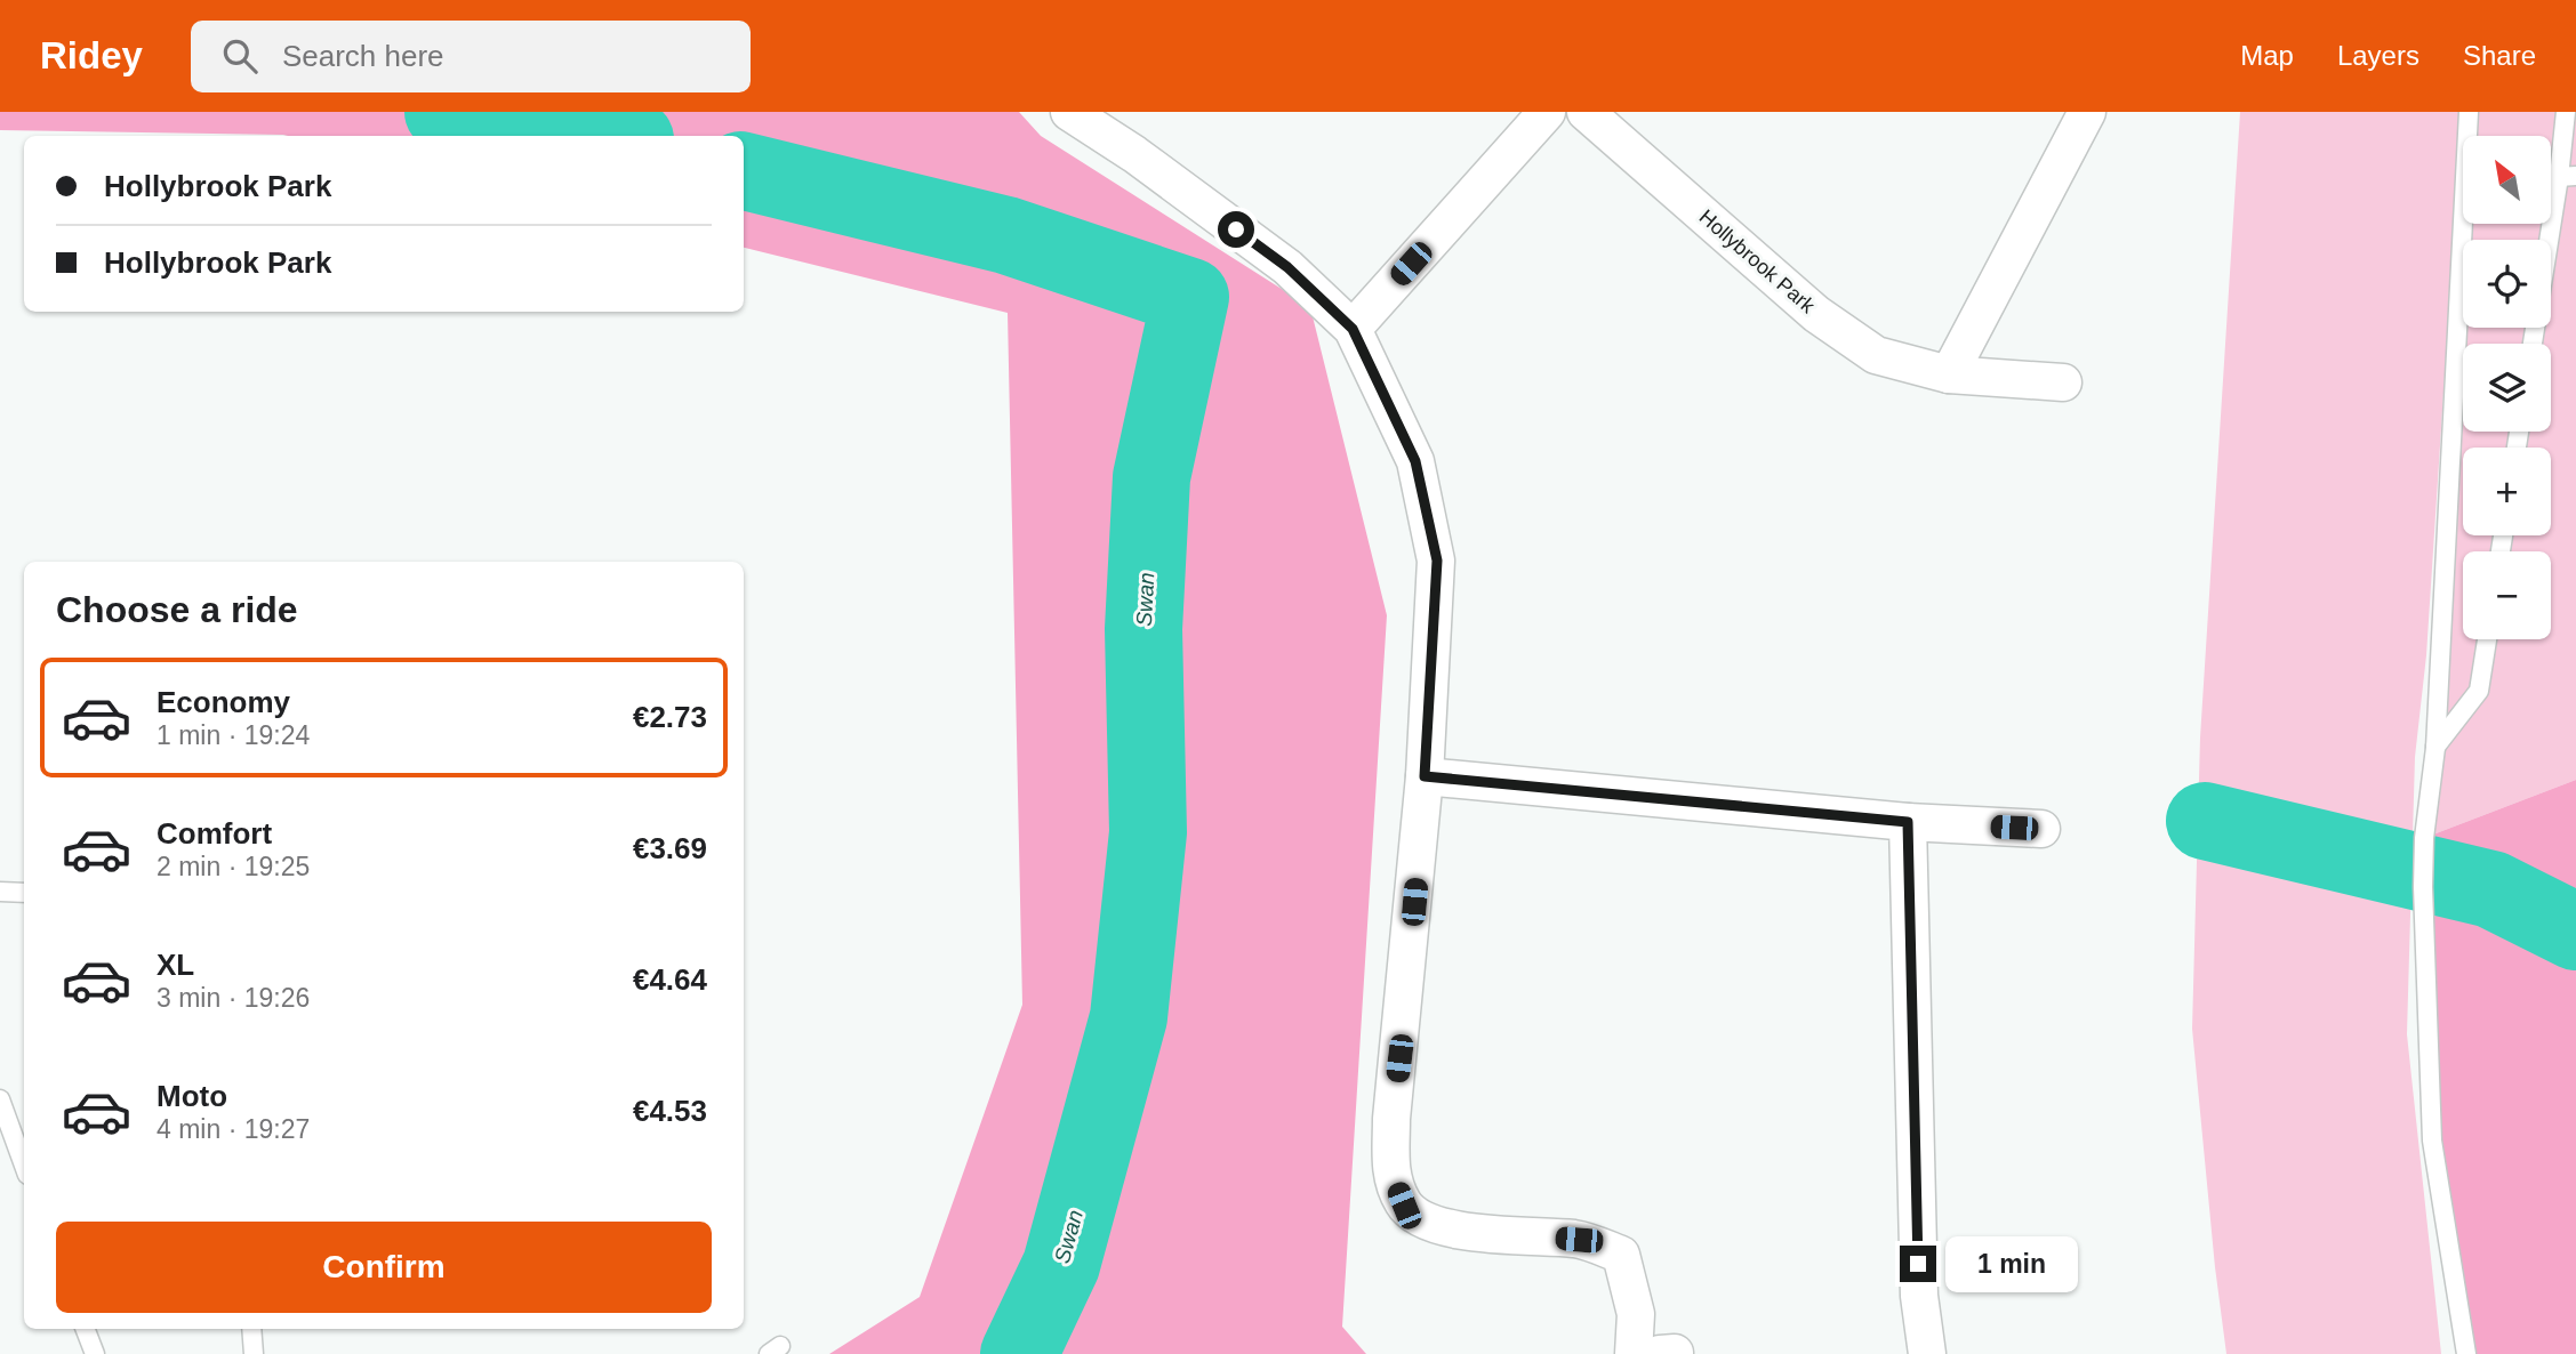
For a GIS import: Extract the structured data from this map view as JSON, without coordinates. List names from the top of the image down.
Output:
{
  "streets": {
    "street": ["Hollybrook Park"]
  },
  "water": ["Swan"],
  "north": "top left",
  "page": {
    "header": "Ridey",
    "search": "Search here",
    "nav": ["Map", "Layers", "Share"],
    "map_buttons": ["+", "−"],
    "banner": ["Hollybrook Park", "Hollybrook Park"],
    "heading": "Choose a ride",
    "list": [
      {
        "name": "Economy",
        "note": "1 min · 19:24",
        "value": "€2.73"
      },
      {
        "name": "Comfort",
        "note": "2 min · 19:25",
        "value": "€3.69"
      },
      {
        "name": "XL",
        "note": "3 min · 19:26",
        "value": "€4.64"
      },
      {
        "name": "Moto",
        "note": "4 min · 19:27",
        "value": "€4.53"
      }
    ],
    "buttons": "Confirm",
    "bubble": "1 min"
  }
}
